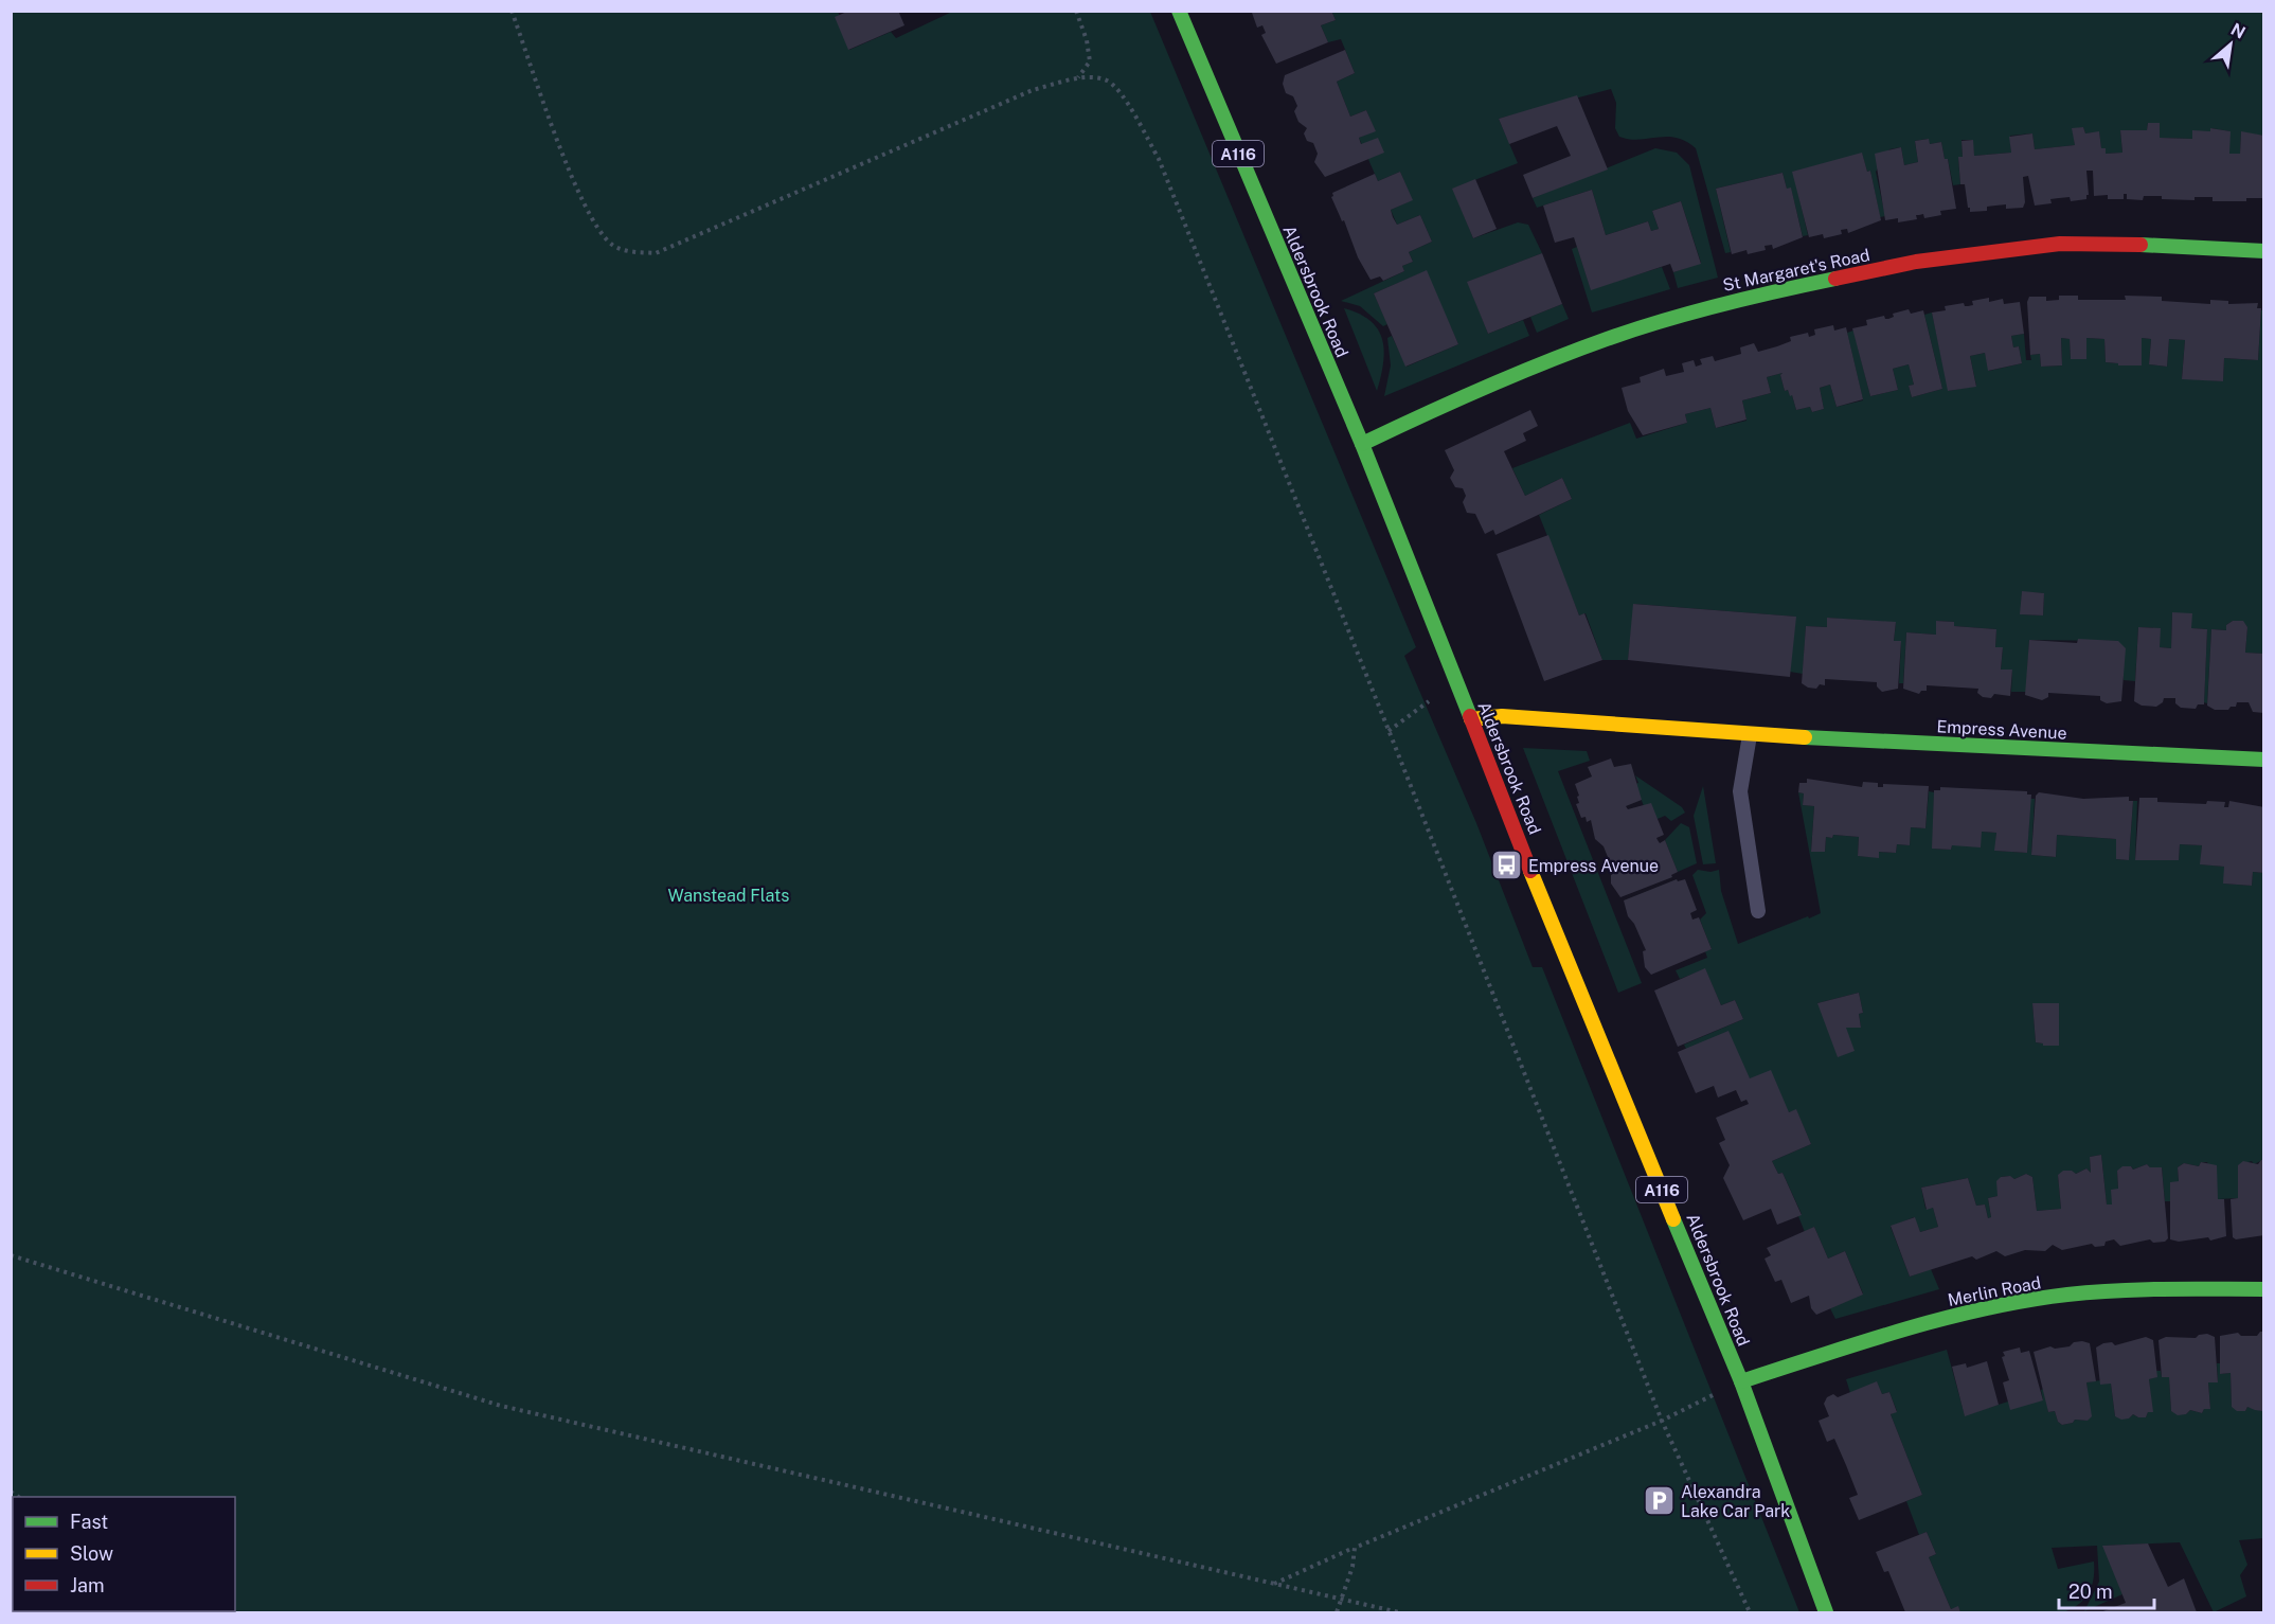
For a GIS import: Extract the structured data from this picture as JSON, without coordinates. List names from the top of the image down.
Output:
{
  "streets": {
    "street": [
      "A116",
      "St Margaret's Road",
      "Aldersbrook Road",
      "Empress Avenue",
      "Merlin Road"
    ]
  },
  "crossings": [
    ["St Margaret's Road", "Aldersbrook Road"],
    ["Aldersbrook Road", "Empress Avenue"],
    ["Aldersbrook Road", "Merlin Road"]
  ],
  "parks": ["Wanstead Flats"],
  "places": {
    "bus stop": ["Empress Avenue"],
    "parking": ["Alexandra Lake Car Park"]
  },
  "legend": ["Fast", "Slow", "Jam"],
  "scale_bar": "20 m",
  "north": "top right"
}
